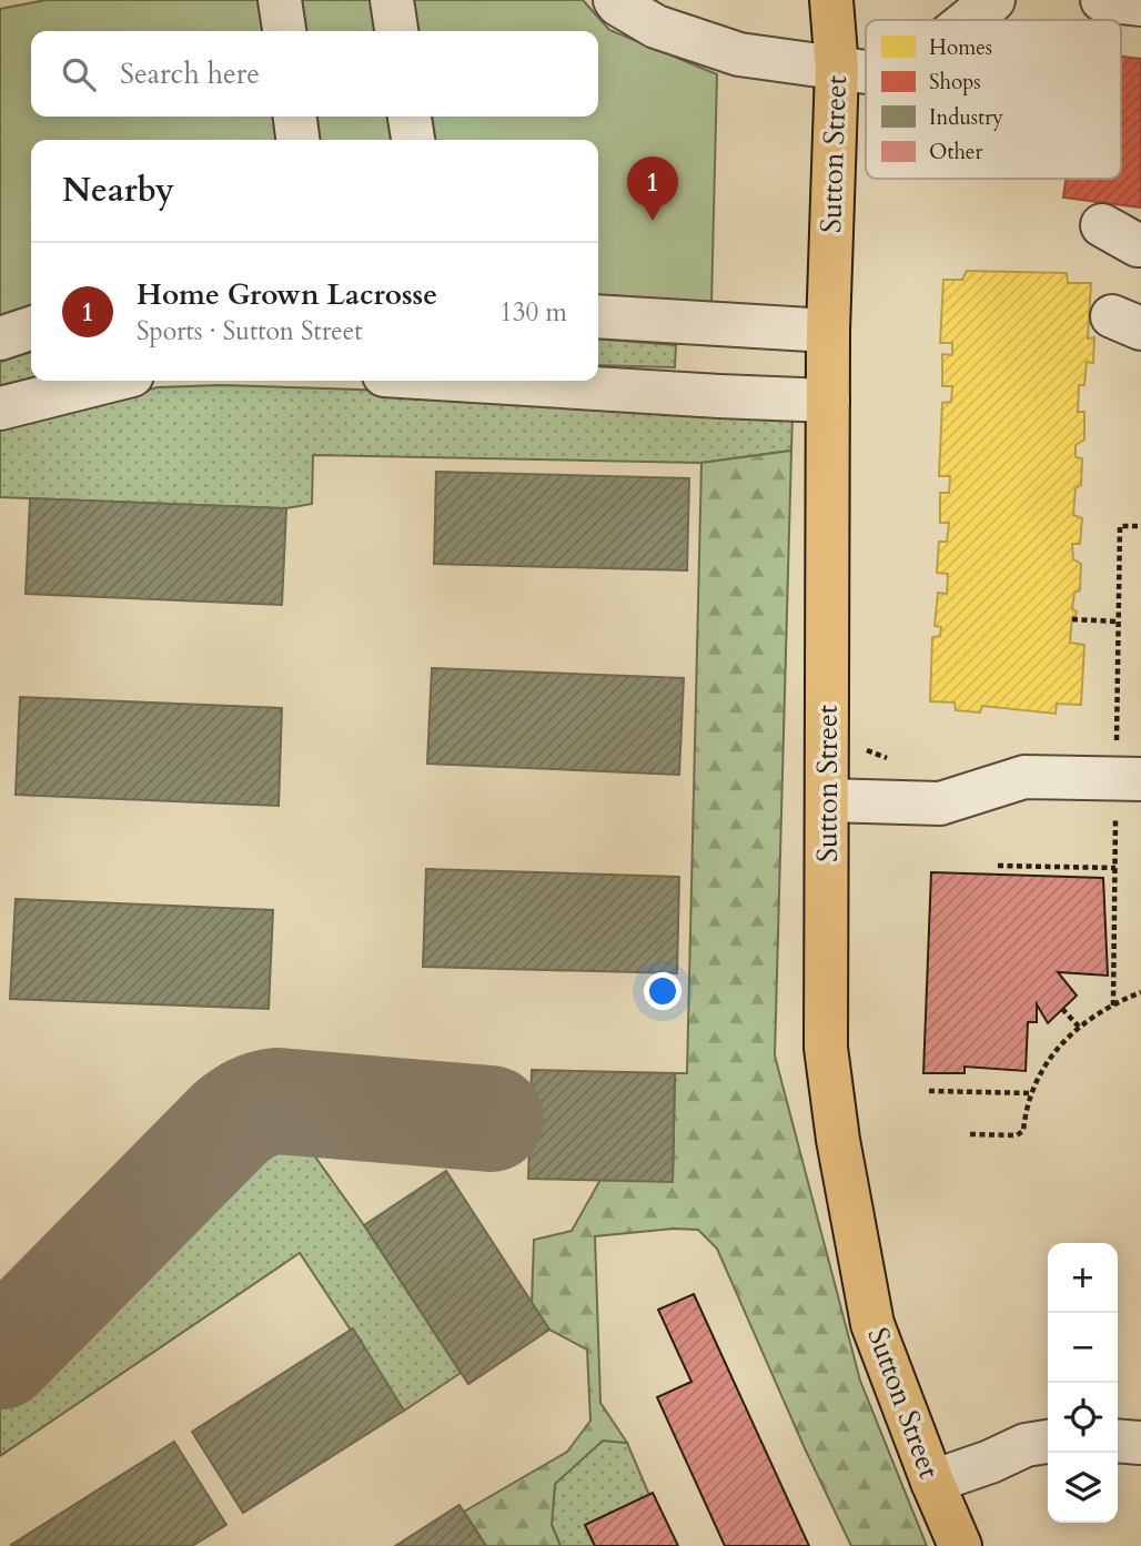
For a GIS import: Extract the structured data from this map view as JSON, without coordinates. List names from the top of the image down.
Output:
{
  "streets": {
    "highway": ["Sutton Street"]
  },
  "legend": [
    "Homes",
    "Shops",
    "Industry",
    "Other"
  ],
  "page": {
    "search": "Search here",
    "heading": "Nearby",
    "pins": "1",
    "list": [
      {
        "mark": "1",
        "name": "Home Grown Lacrosse",
        "note": "Sports · Sutton Street",
        "value": "130 m"
      }
    ],
    "map_buttons": ["+", "−"]
  }
}
